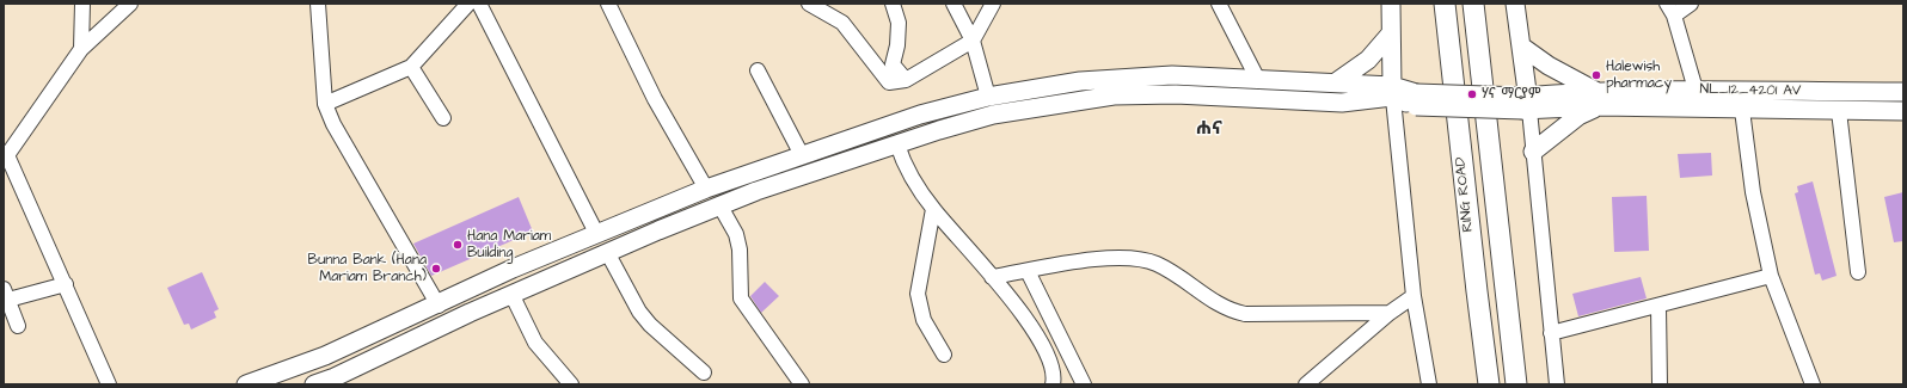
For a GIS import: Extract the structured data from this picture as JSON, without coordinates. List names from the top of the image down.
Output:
{
  "streets": {
    "highway": ["RING ROAD"],
    "main road": ["NL_12_4201 AV"]
  },
  "districts": ["ሐና"],
  "places": [
    "Halewish pharmacy",
    "ሃና ማርያም",
    "Hana Mariam Building",
    "Bunna Bank (Hana Mariam Branch)"
  ]
}
